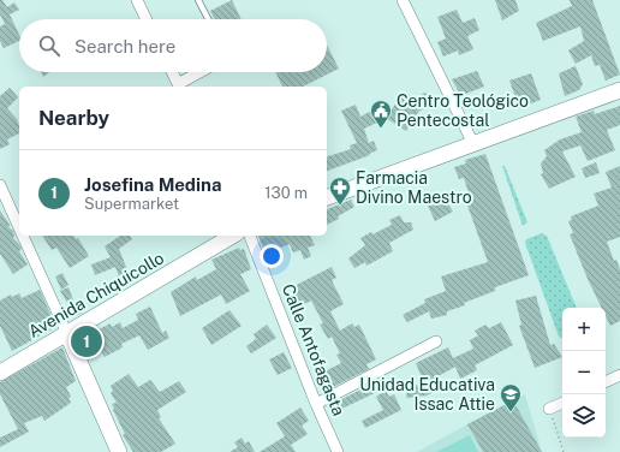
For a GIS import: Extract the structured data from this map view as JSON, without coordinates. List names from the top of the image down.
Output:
{
  "streets": {
    "main road": ["Avenida Chiquicollo"],
    "street": ["Calle Antofagasta"]
  },
  "places": {
    "public building": ["Centro Teológico Pentecostal"],
    "pharmacy": ["Farmacia Divino Maestro"],
    "school or university": ["Unidad Educativa Issac Attie"]
  },
  "page": {
    "search": "Search here",
    "heading": "Nearby",
    "list": [
      {
        "mark": "1",
        "name": "Josefina Medina",
        "note": "Supermarket",
        "value": "130 m"
      }
    ],
    "map_buttons": ["+", "−"],
    "pins": "1"
  }
}
